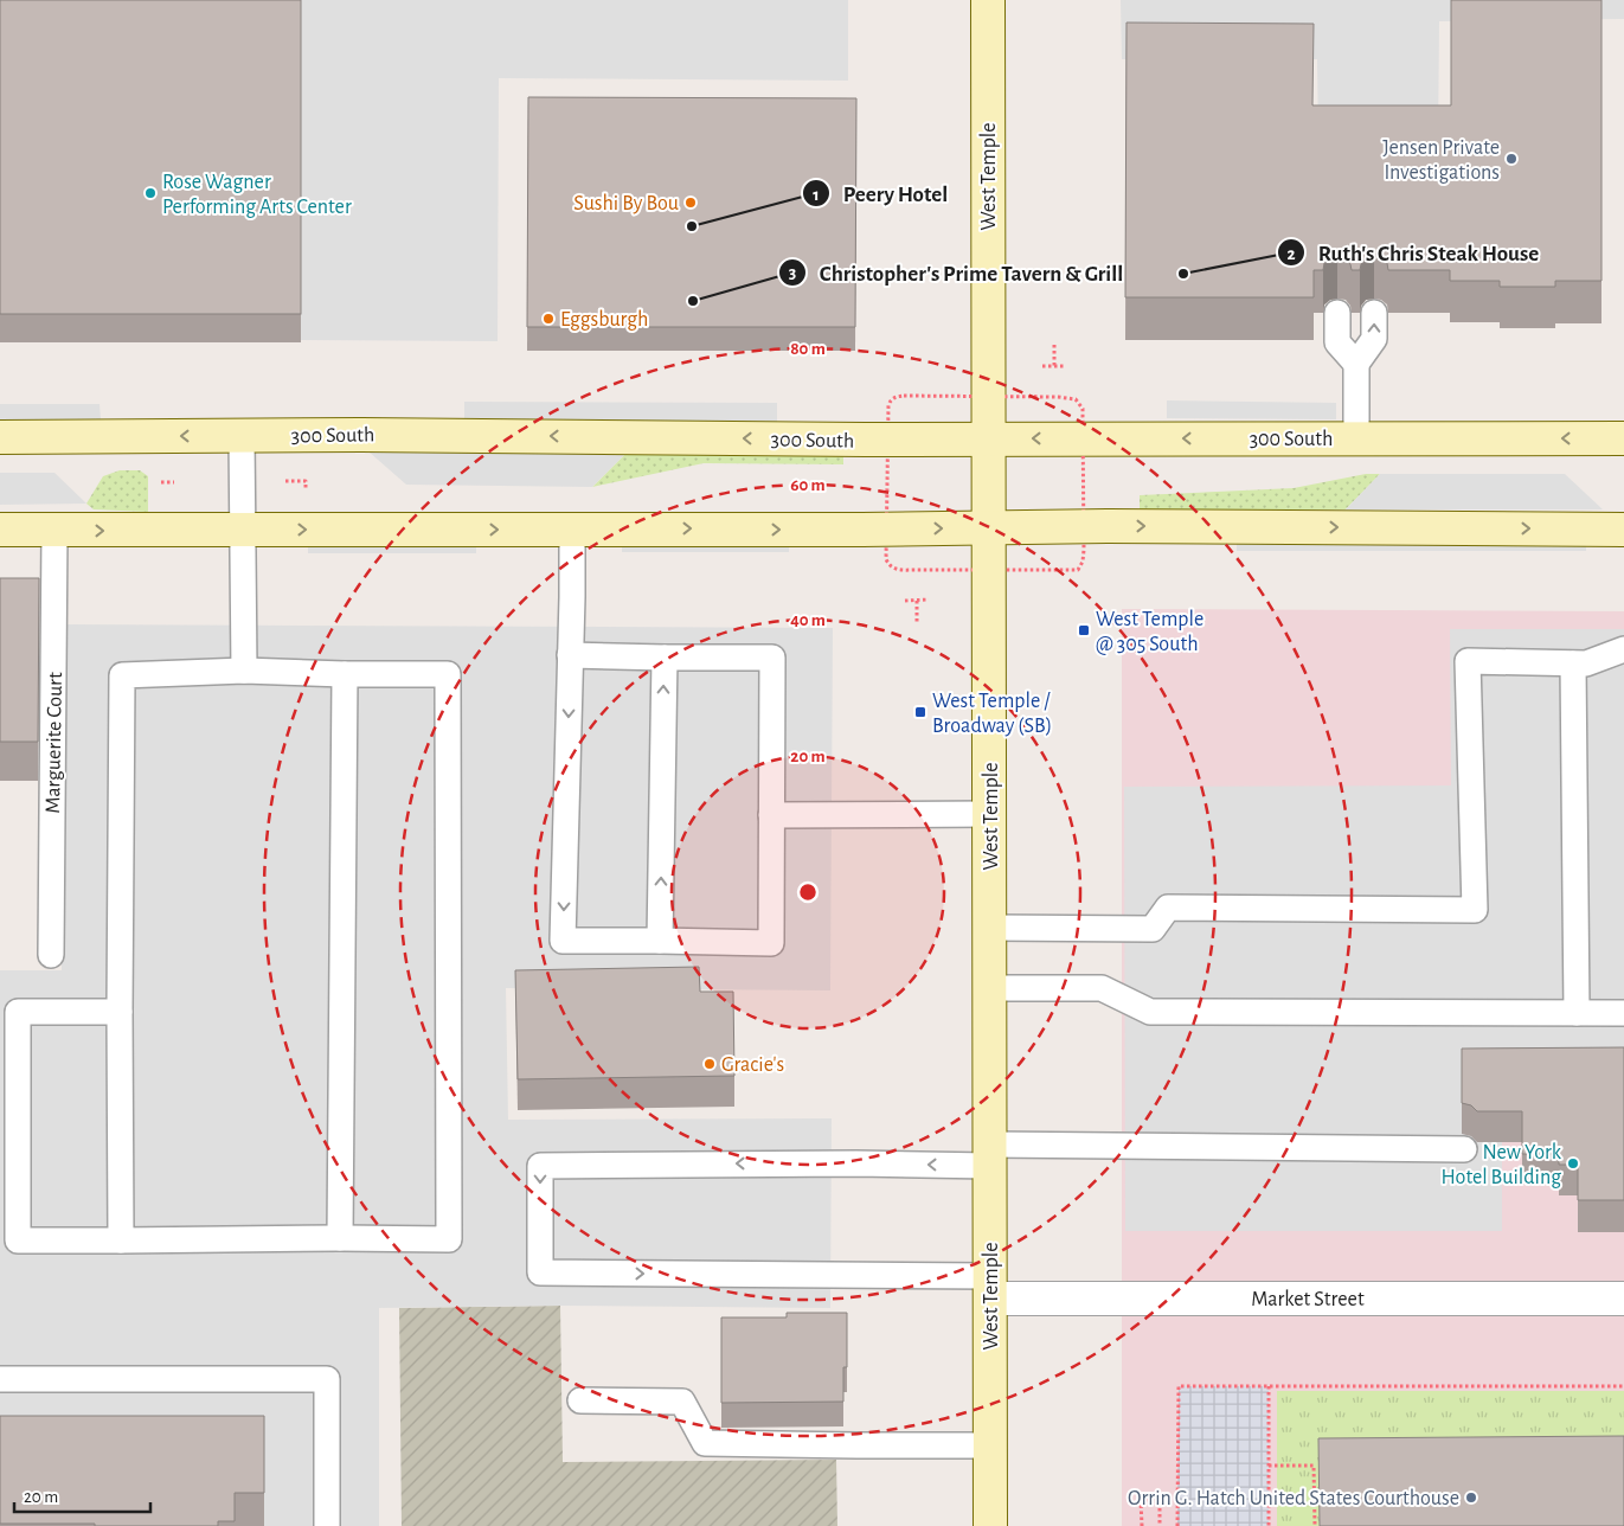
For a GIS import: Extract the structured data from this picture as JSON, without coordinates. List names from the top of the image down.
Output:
{
  "streets": {
    "street": ["West Temple", "300 South", "Market Street"],
    "lane": ["Marguerite Court"]
  },
  "crossings": [
    ["West Temple", "300 South"],
    ["West Temple", "Market Street"]
  ],
  "places": {
    "other": [
      "Jensen Private Investigations",
      "Rose Wagner Performing Arts Center",
      "Sushi By Bou",
      "Peery Hotel",
      "Ruth's Chris Steak House",
      "Christopher's Prime Tavern & Grill",
      "Eggsburgh",
      "Gracie's",
      "New York Hotel Building",
      "Orrin G. Hatch United States Courthouse"
    ],
    "transit": ["West Temple @ 305 South", "West Temple / Broadway (SB)"]
  },
  "scale_bar": "20 m",
  "rings": [
    "80 m",
    "60 m",
    "40 m",
    "20 m"
  ]
}
